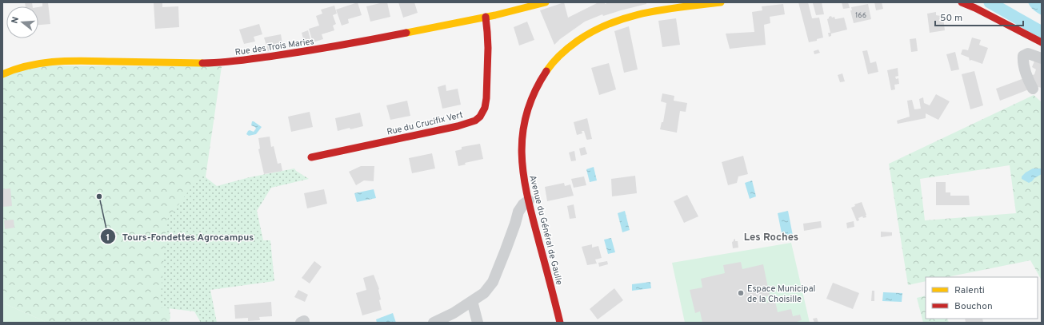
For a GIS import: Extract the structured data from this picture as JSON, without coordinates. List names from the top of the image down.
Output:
{
  "streets": {
    "street": ["Rue des Trois Maries", "Rue du Crucifix Vert", "Avenue du Général de Gaulle"]
  },
  "crossings": [
    ["Rue des Trois Maries", "Rue du Crucifix Vert"]
  ],
  "districts": ["Les Roches"],
  "places": ["Tours-Fondettes Agrocampus", "Espace Municipal de la Choisille"],
  "house_numbers": ["166"],
  "legend": ["Ralenti", "Bouchon"],
  "scale_bar": "50 m",
  "north": "left"
}
